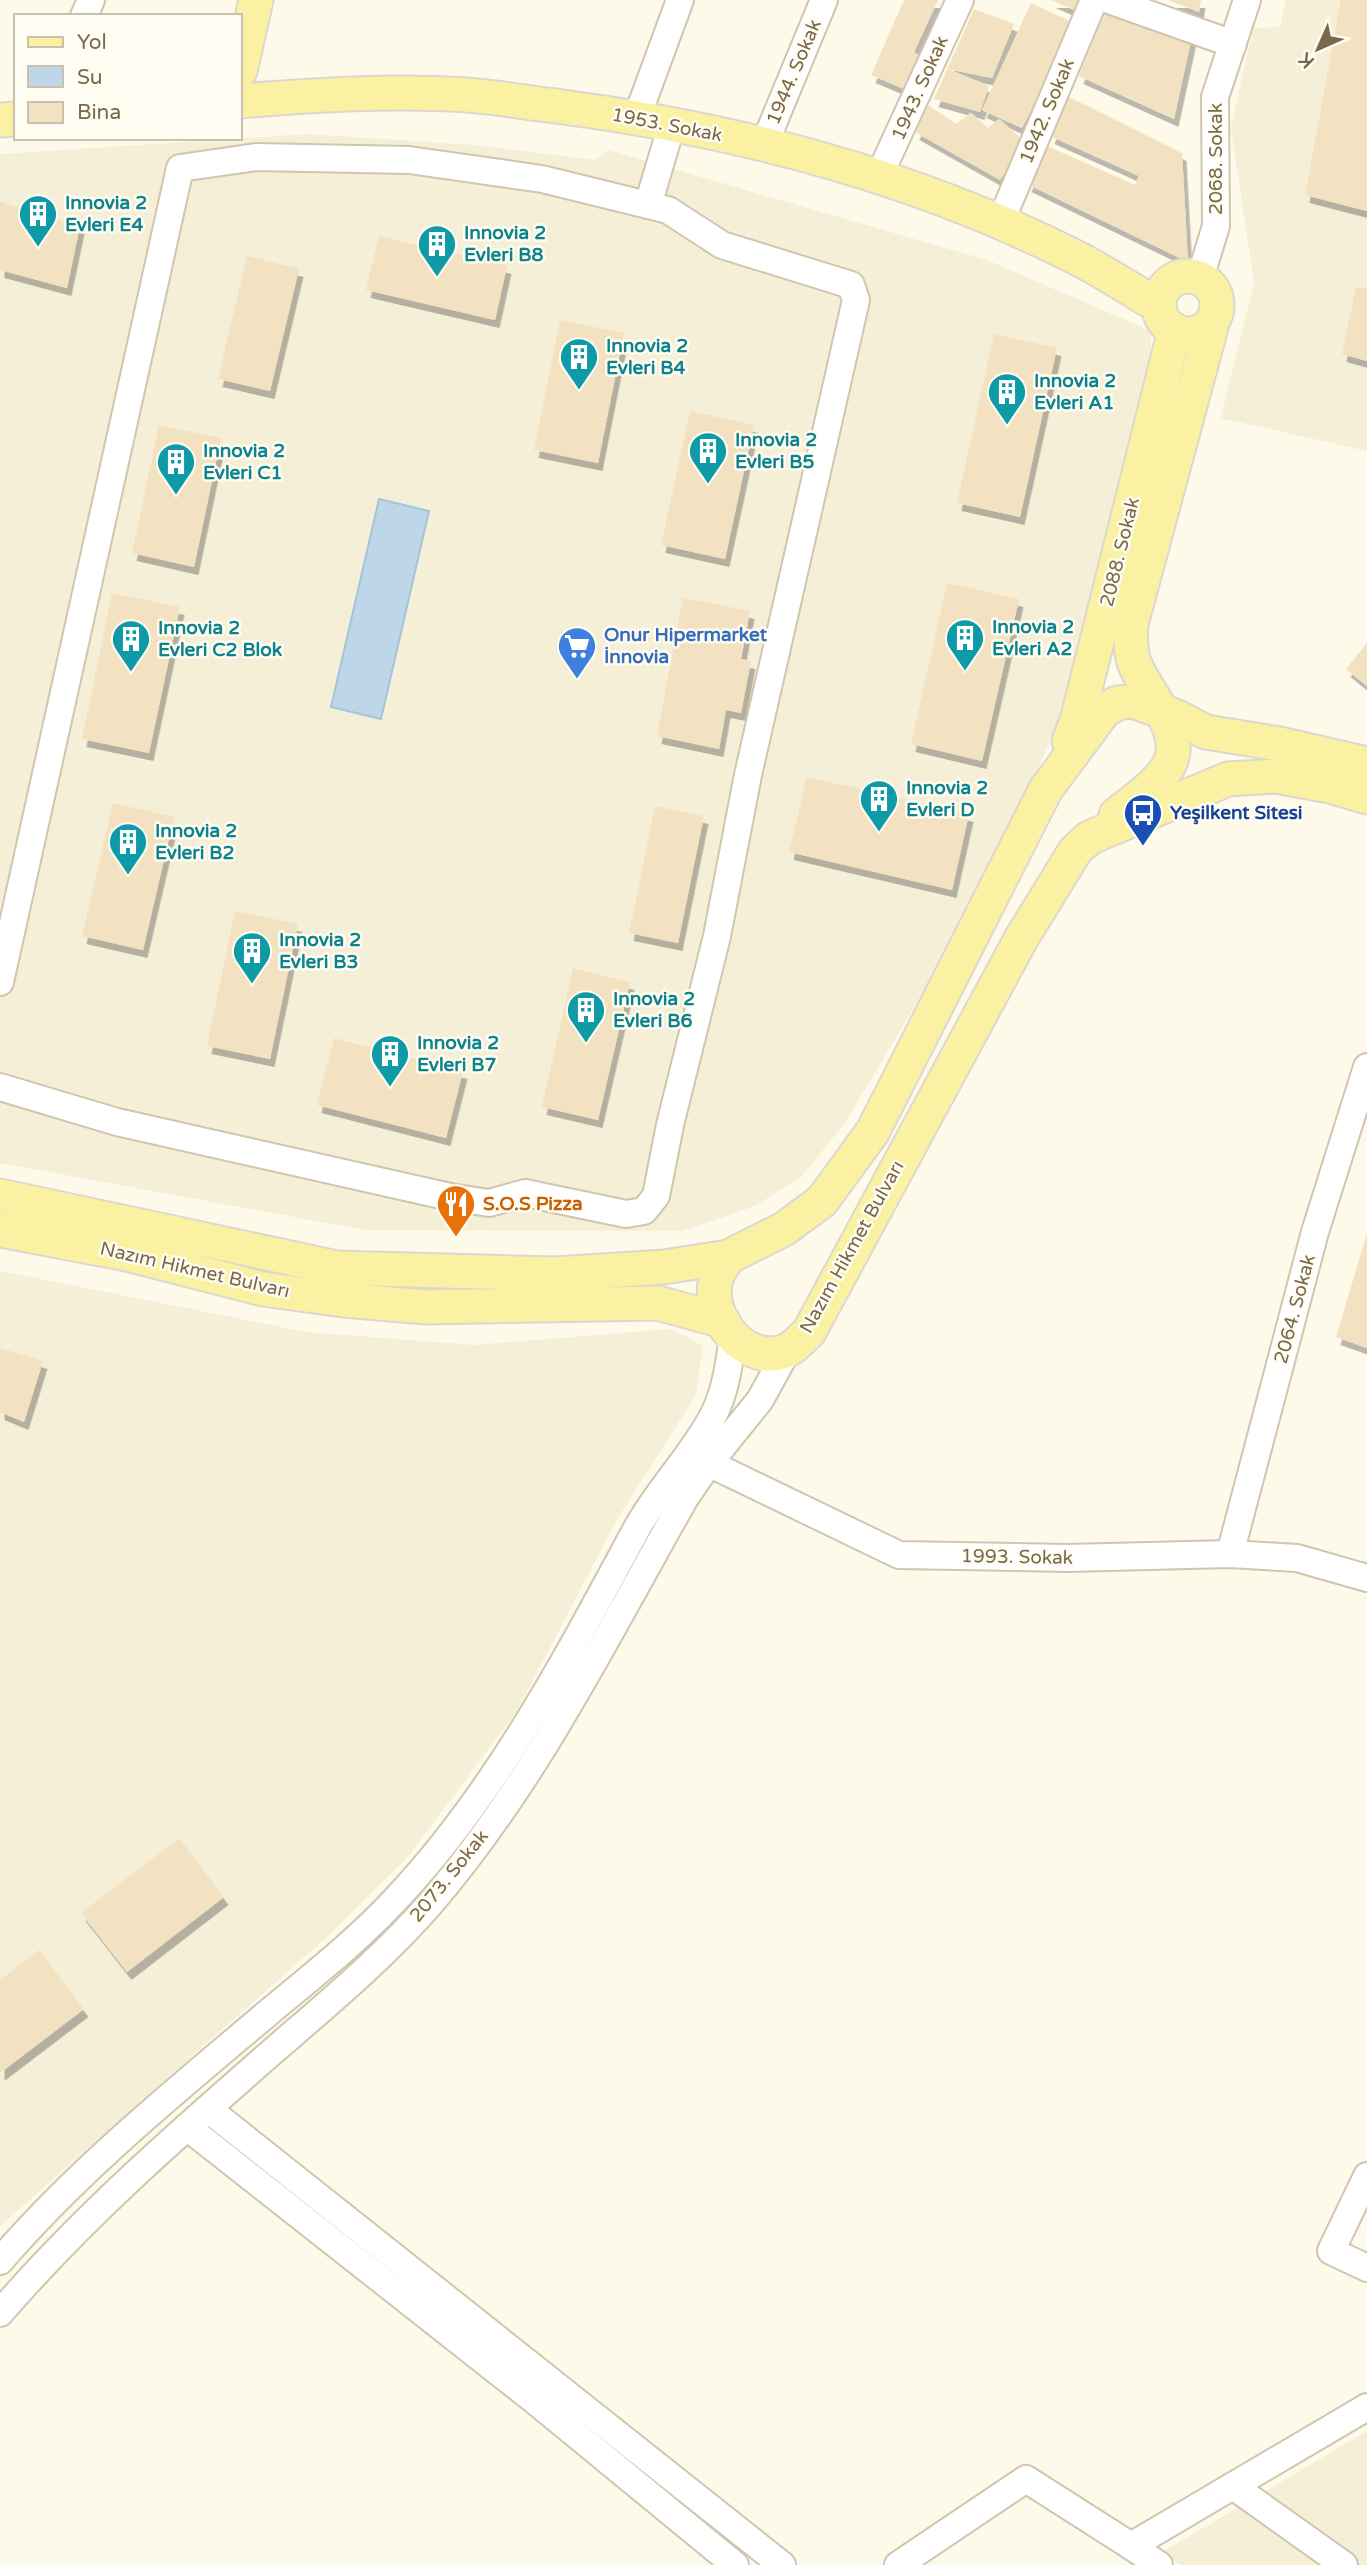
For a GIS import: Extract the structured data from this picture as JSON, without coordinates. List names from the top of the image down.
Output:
{
  "streets": {
    "main road": ["1953. Sokak", "2088. Sokak", "Nazım Hikmet Bulvarı"],
    "street": [
      "1944. Sokak",
      "1943. Sokak",
      "1942. Sokak",
      "2068. Sokak",
      "2064. Sokak",
      "1993. Sokak",
      "2073. Sokak"
    ]
  },
  "crossings": [
    ["1944. Sokak", "1953. Sokak"],
    ["1943. Sokak", "1953. Sokak"],
    ["1942. Sokak", "1953. Sokak"],
    ["1953. Sokak", "2068. Sokak"],
    ["1953. Sokak", "2088. Sokak"],
    ["2068. Sokak", "2088. Sokak"],
    ["2088. Sokak", "Nazım Hikmet Bulvarı"],
    ["Nazım Hikmet Bulvarı", "2073. Sokak"],
    ["2064. Sokak", "1993. Sokak"],
    ["1993. Sokak", "2073. Sokak"]
  ],
  "places": {
    "building": [
      "Innovia 2 Evleri E4",
      "Innovia 2 Evleri B8",
      "Innovia 2 Evleri B4",
      "Innovia 2 Evleri A1",
      "Innovia 2 Evleri B5",
      "Innovia 2 Evleri C1",
      "Innovia 2 Evleri A2",
      "Innovia 2 Evleri C2 Blok",
      "Innovia 2 Evleri D",
      "Innovia 2 Evleri B2",
      "Innovia 2 Evleri B3",
      "Innovia 2 Evleri B6",
      "Innovia 2 Evleri B7"
    ],
    "supermarket": ["Onur Hipermarket İnnovia"],
    "bus stop": ["Yeşilkent Sitesi"],
    "restaurant": ["S.O.S Pizza"]
  },
  "legend": ["Yol", "Su", "Bina"],
  "north": "bottom left"
}
